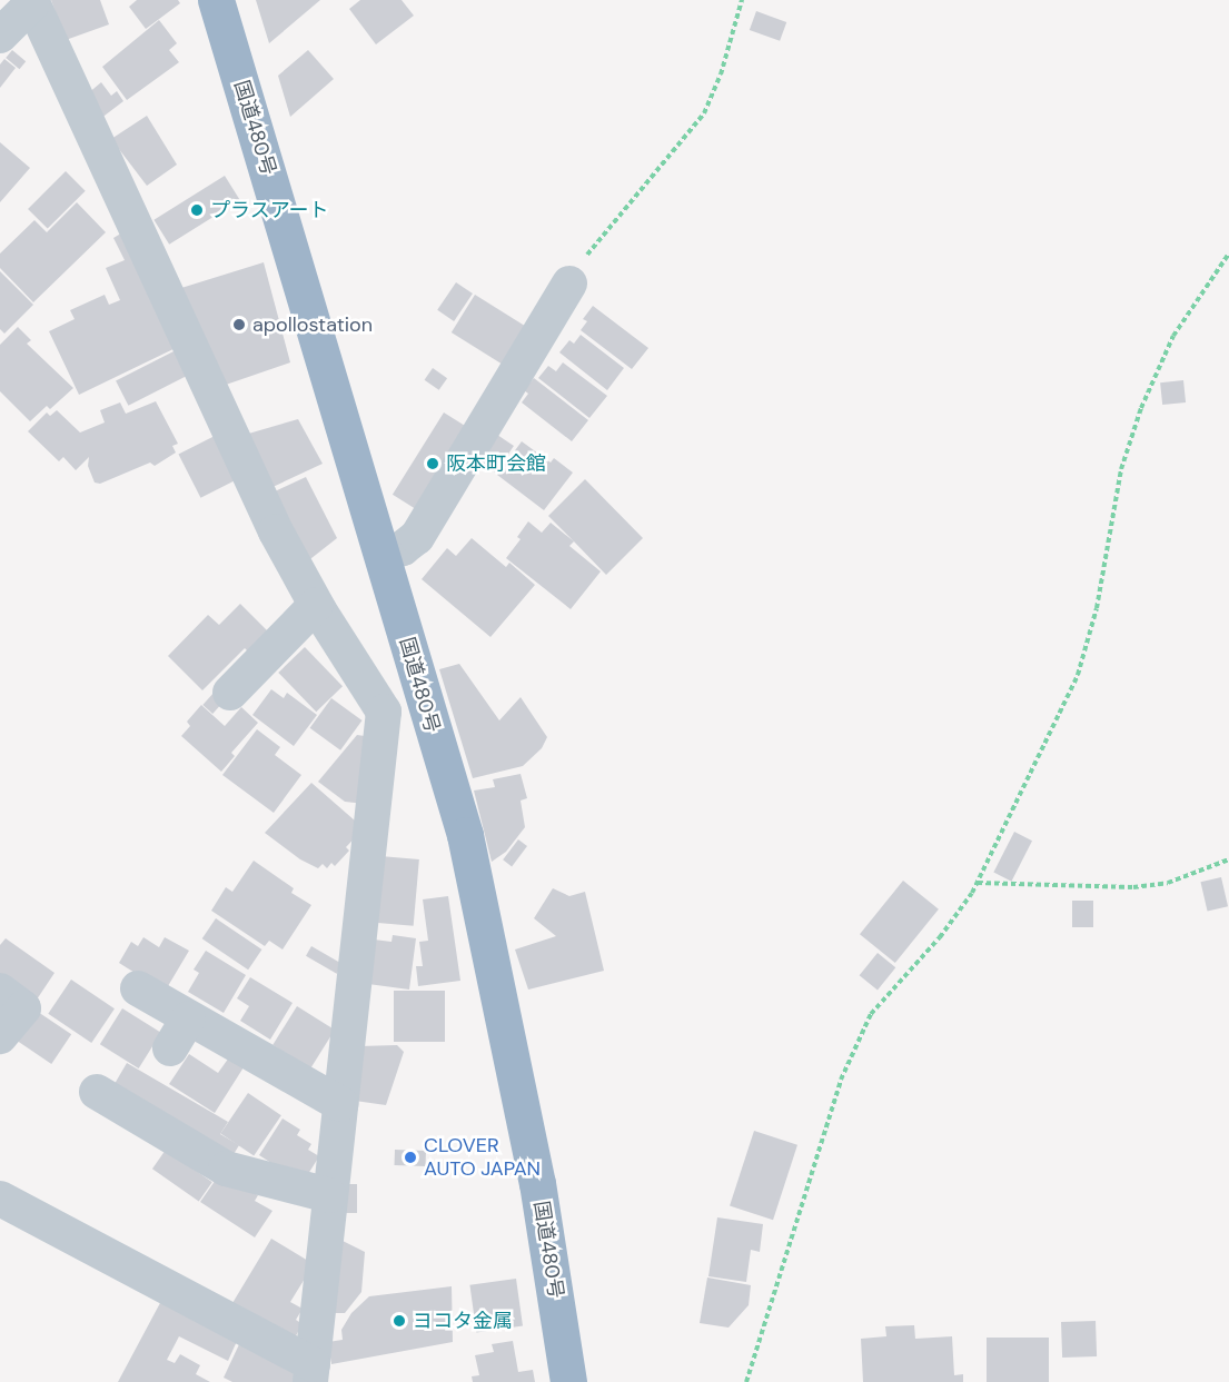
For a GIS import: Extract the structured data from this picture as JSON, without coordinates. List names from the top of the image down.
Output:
{
  "streets": {
    "highway": ["国道480号"]
  },
  "places": [
    "プラスアート",
    "apollostation",
    "阪本町会館",
    "CLOVER AUTO JAPAN",
    "ヨコタ金属"
  ]
}
